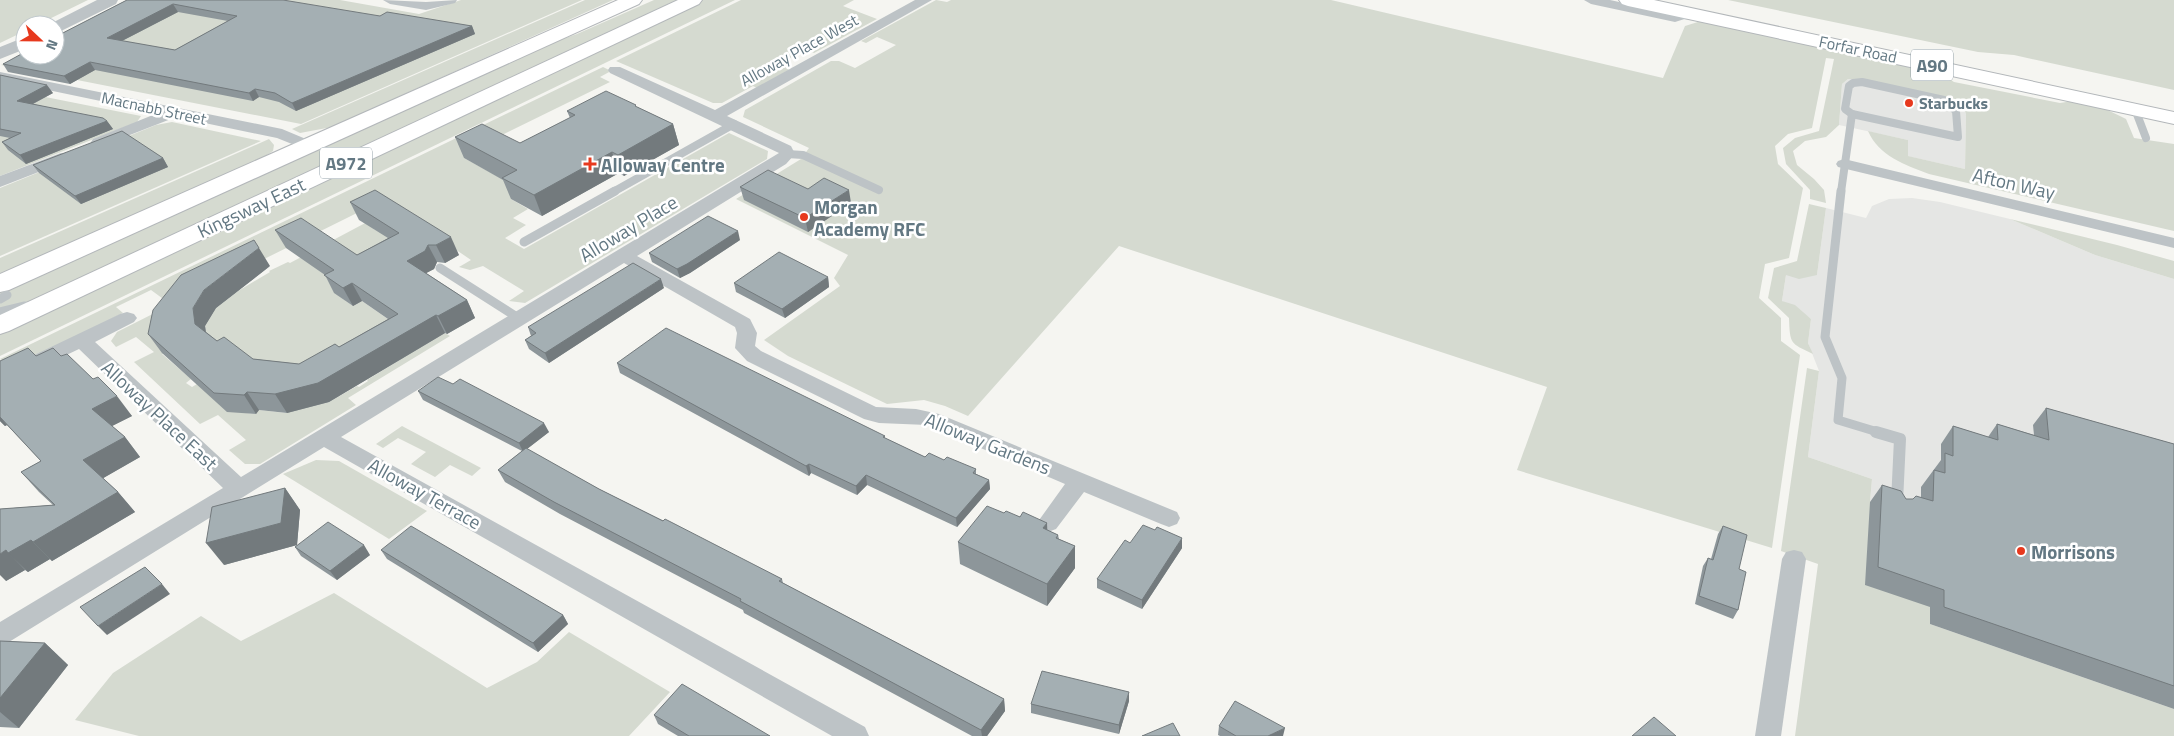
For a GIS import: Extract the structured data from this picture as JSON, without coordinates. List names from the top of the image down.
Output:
{
  "streets": {
    "highway": [
      "Forfar Road",
      "A90",
      "A972",
      "Kingsway East"
    ],
    "street": [
      "Alloway Place West",
      "Macnabb Street",
      "Afton Way",
      "Alloway Place",
      "Alloway Place East",
      "Alloway Gardens",
      "Alloway Terrace"
    ]
  },
  "crossings": [
    ["Macnabb Street", "Kingsway East"],
    ["Alloway Place", "Alloway Gardens"],
    ["Alloway Place", "Alloway Terrace"]
  ],
  "places": {
    "other": ["Starbucks", "Morgan Academy RFC", "Morrisons"],
    "health": ["Alloway Centre"]
  },
  "north": "right"
}
